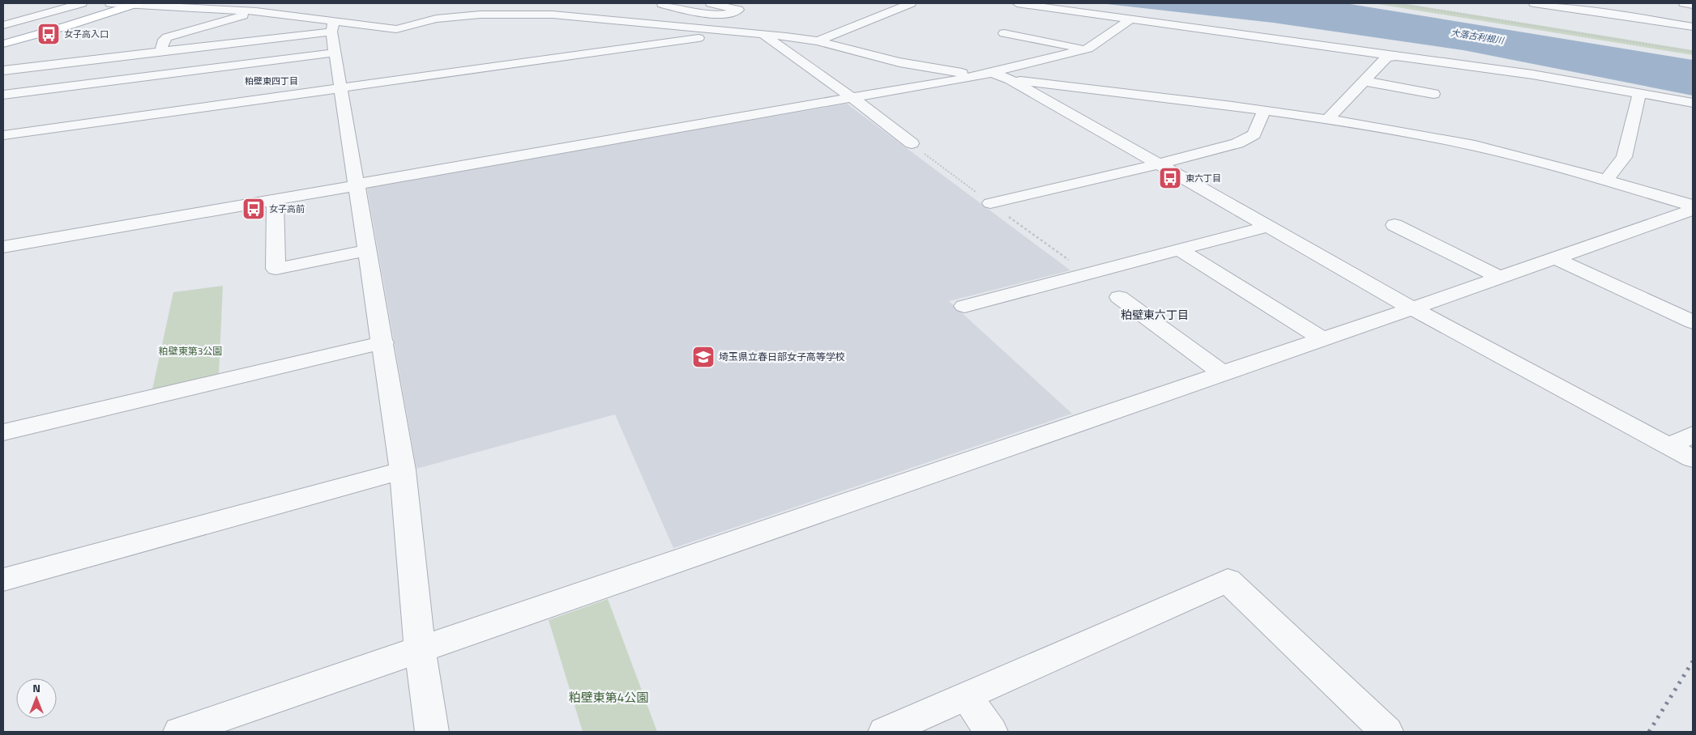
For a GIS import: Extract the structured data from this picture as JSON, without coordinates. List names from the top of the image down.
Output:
{
  "districts": ["粕壁東四丁目", "粕壁東六丁目"],
  "water": ["大落古利根川"],
  "parks": ["粕壁東第3公園", "粕壁東第4公園"],
  "places": {
    "bus stop": ["女子高入口", "東六丁目", "女子高前"],
    "school or university": ["埼玉県立春日部女子高等学校"]
  },
  "north": "top"
}
